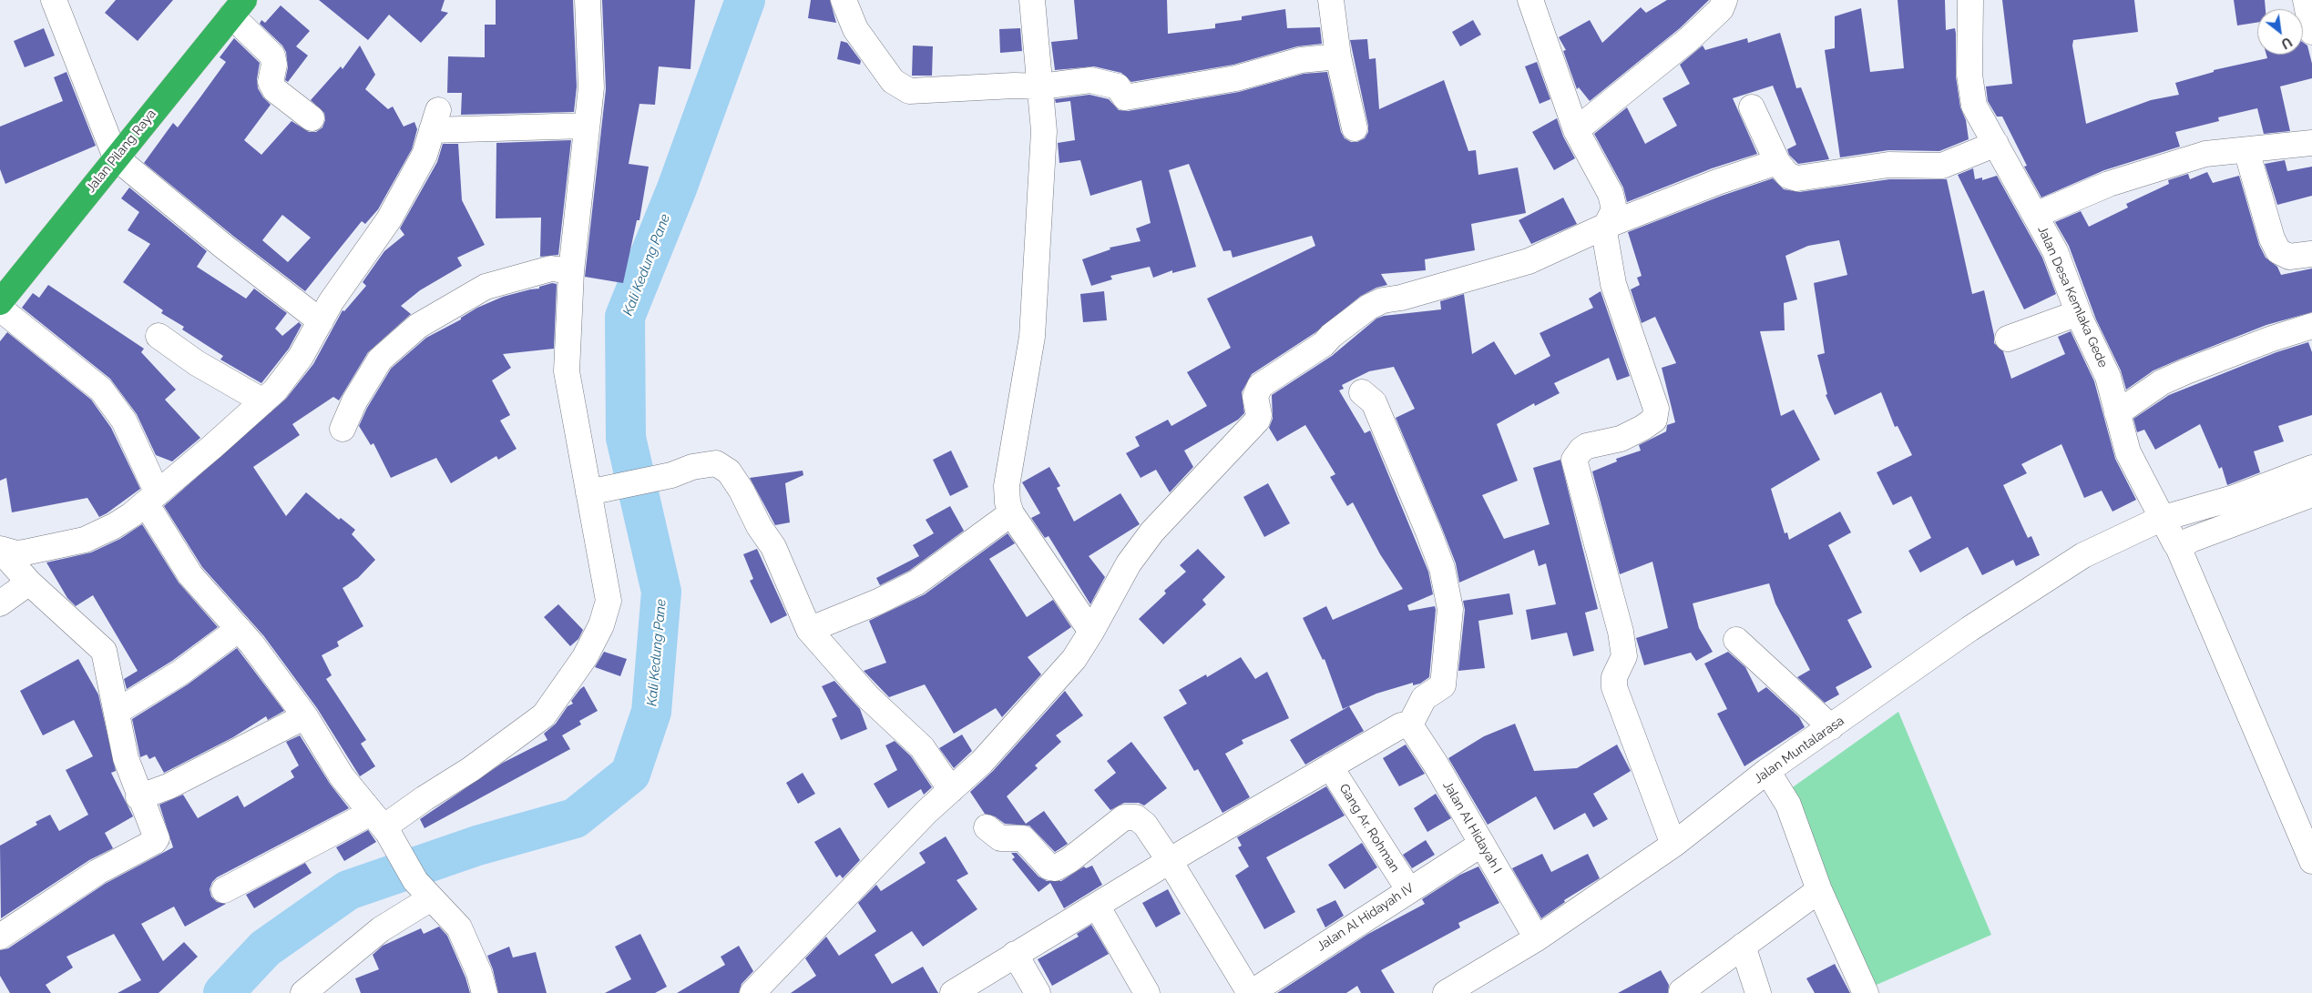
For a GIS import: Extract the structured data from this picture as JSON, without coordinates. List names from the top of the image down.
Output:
{
  "streets": {
    "highway": ["Jalan Pilang Raya"],
    "street": [
      "Jalan Desa Kemlaka Gede",
      "Jalan Muntalarasa",
      "Jalan Al Hidayah I",
      "Gang Ar. Rohman",
      "Jalan Al Hidayah IV"
    ]
  },
  "crossings": [
    ["Jalan Desa Kemlaka Gede", "Jalan Muntalarasa"],
    ["Jalan Muntalarasa", "Jalan Al Hidayah I"],
    ["Jalan Al Hidayah I", "Jalan Al Hidayah IV"],
    ["Gang Ar. Rohman", "Jalan Al Hidayah IV"]
  ],
  "water": ["Kali Kedung Pane"],
  "north": "bottom right"
}
